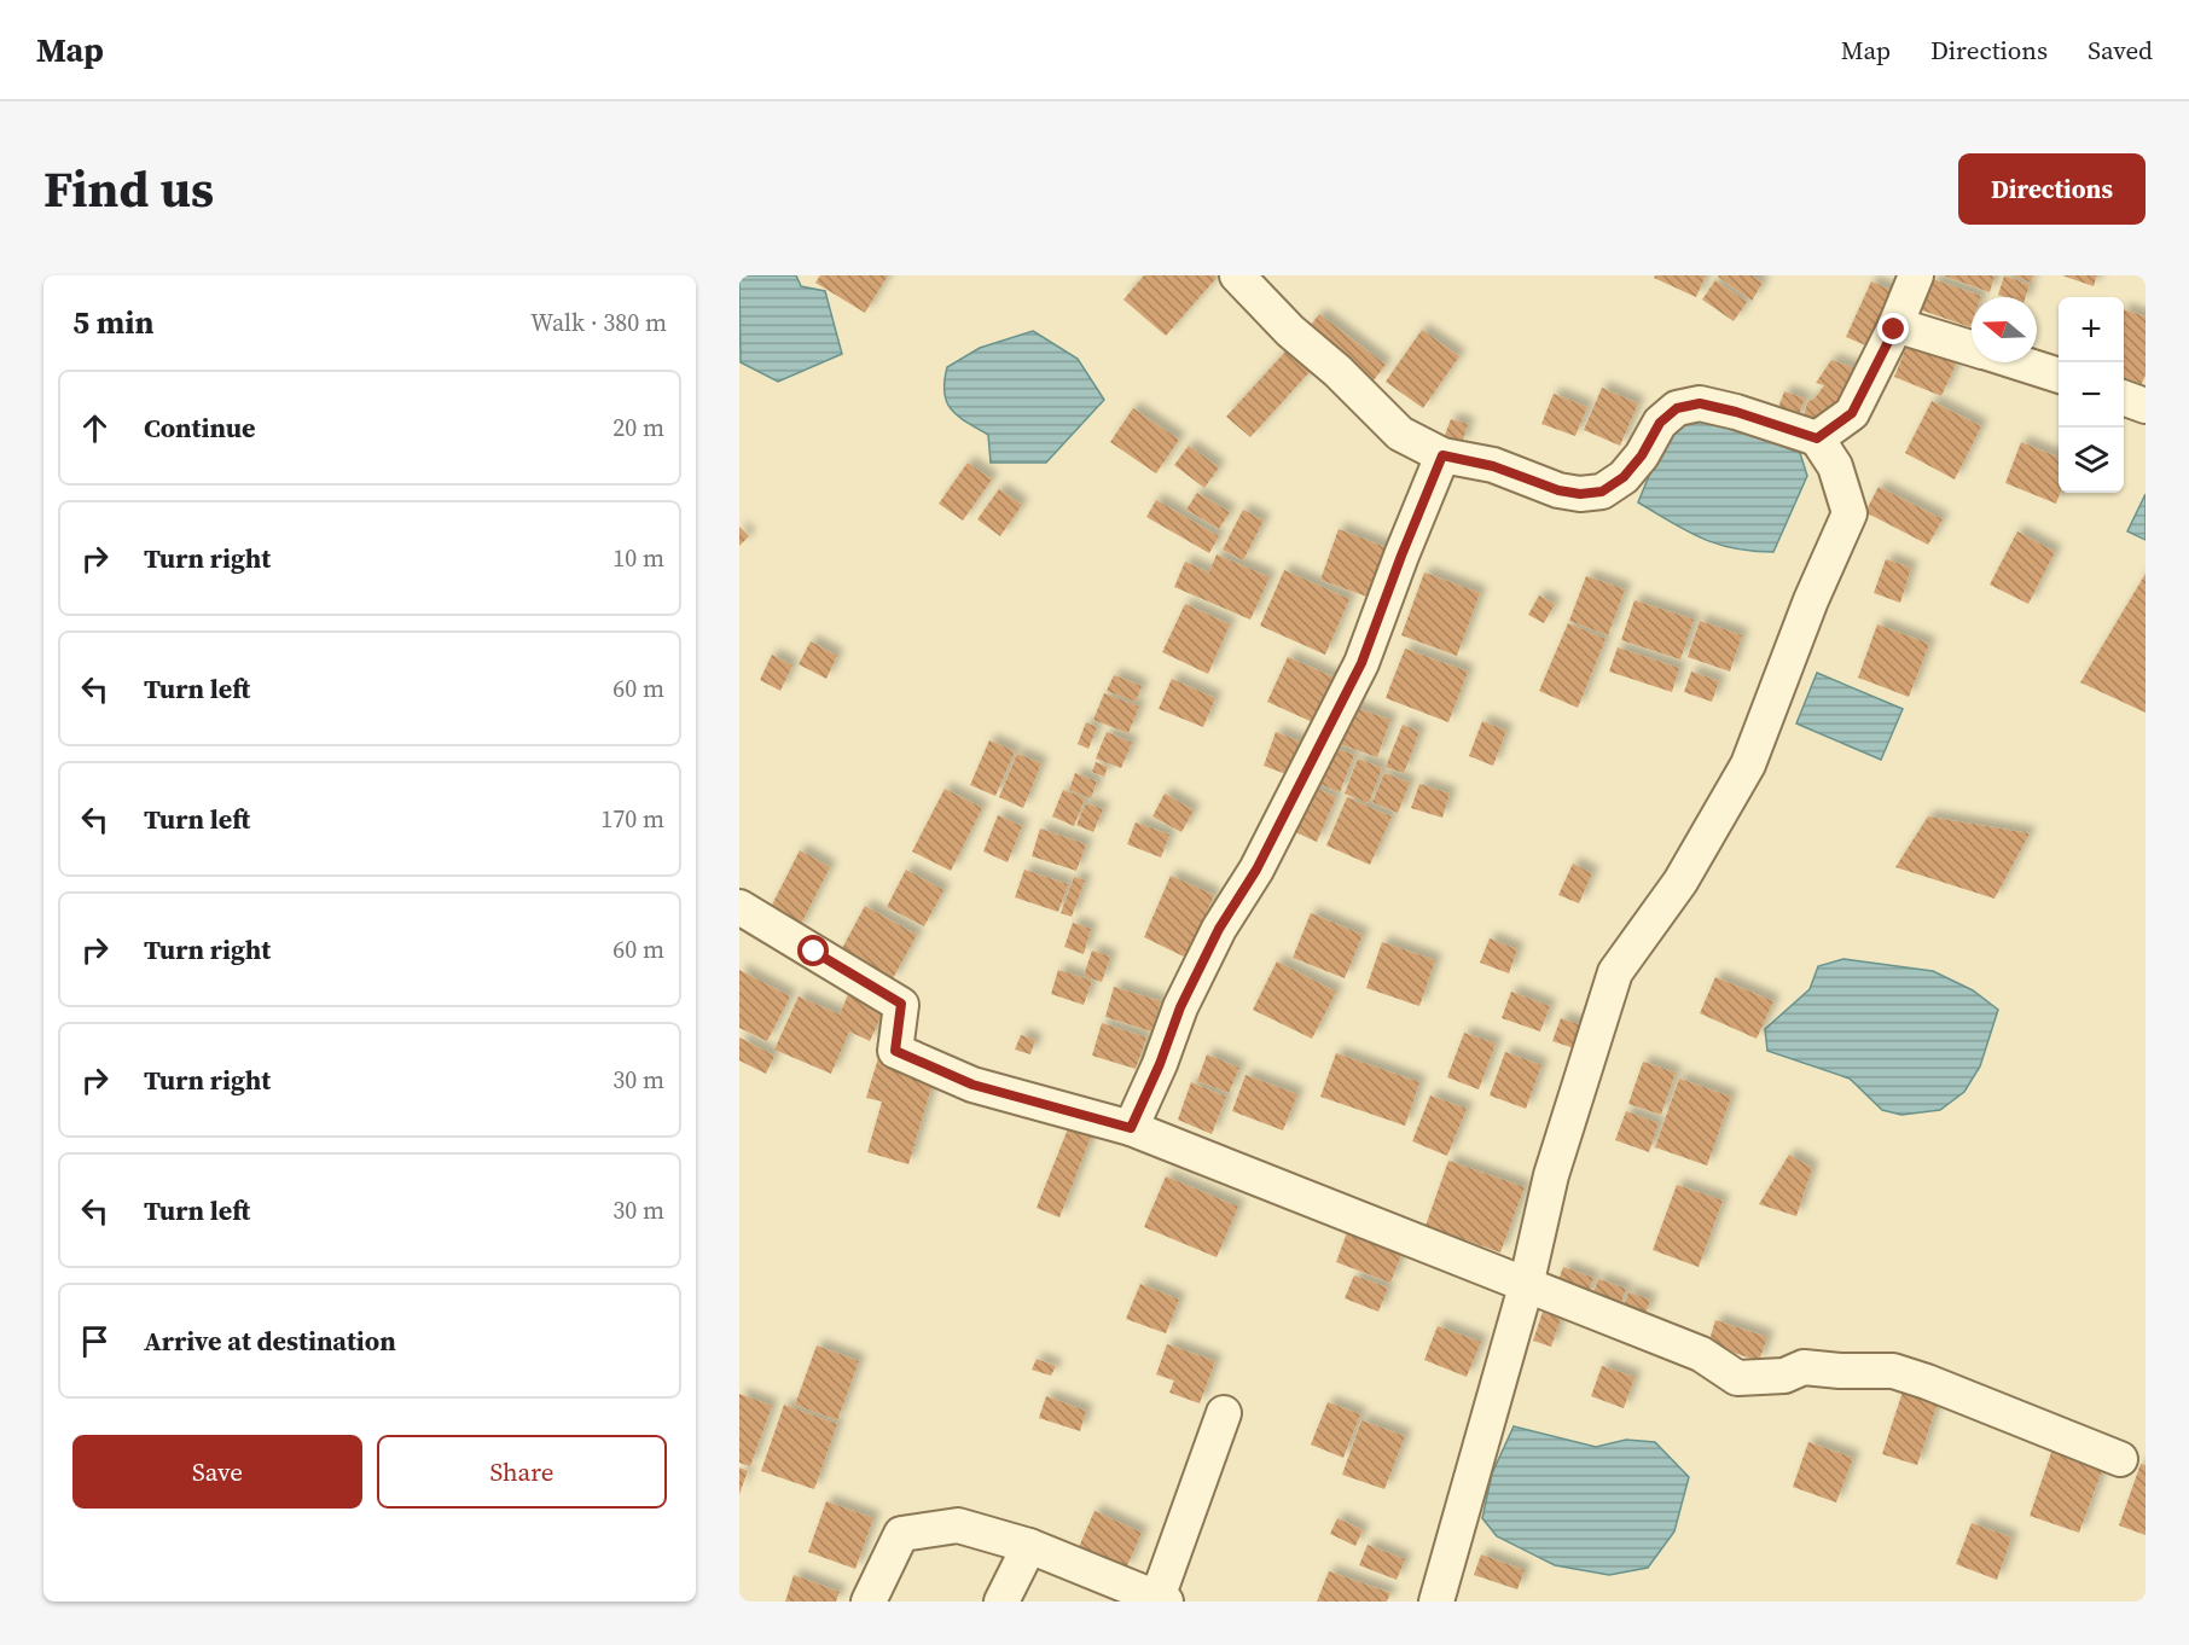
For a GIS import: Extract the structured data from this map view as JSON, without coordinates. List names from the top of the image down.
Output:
{
  "north": "left",
  "page": {
    "header": "Map",
    "nav": ["Map", "Directions", "Saved"],
    "title": "Find us",
    "buttons": [
      "Directions",
      ["Save", "Share"]
    ],
    "heading": ["5 min", "Walk · 380 m"],
    "map_buttons": ["+", "−"],
    "list": [
      ["Continue", "20 m"],
      ["Turn right", "10 m"],
      ["Turn left", "60 m"],
      ["Turn left", "170 m"],
      ["Turn right", "60 m"],
      ["Turn right", "30 m"],
      ["Turn left", "30 m"],
      "Arrive at destination"
    ]
  }
}
